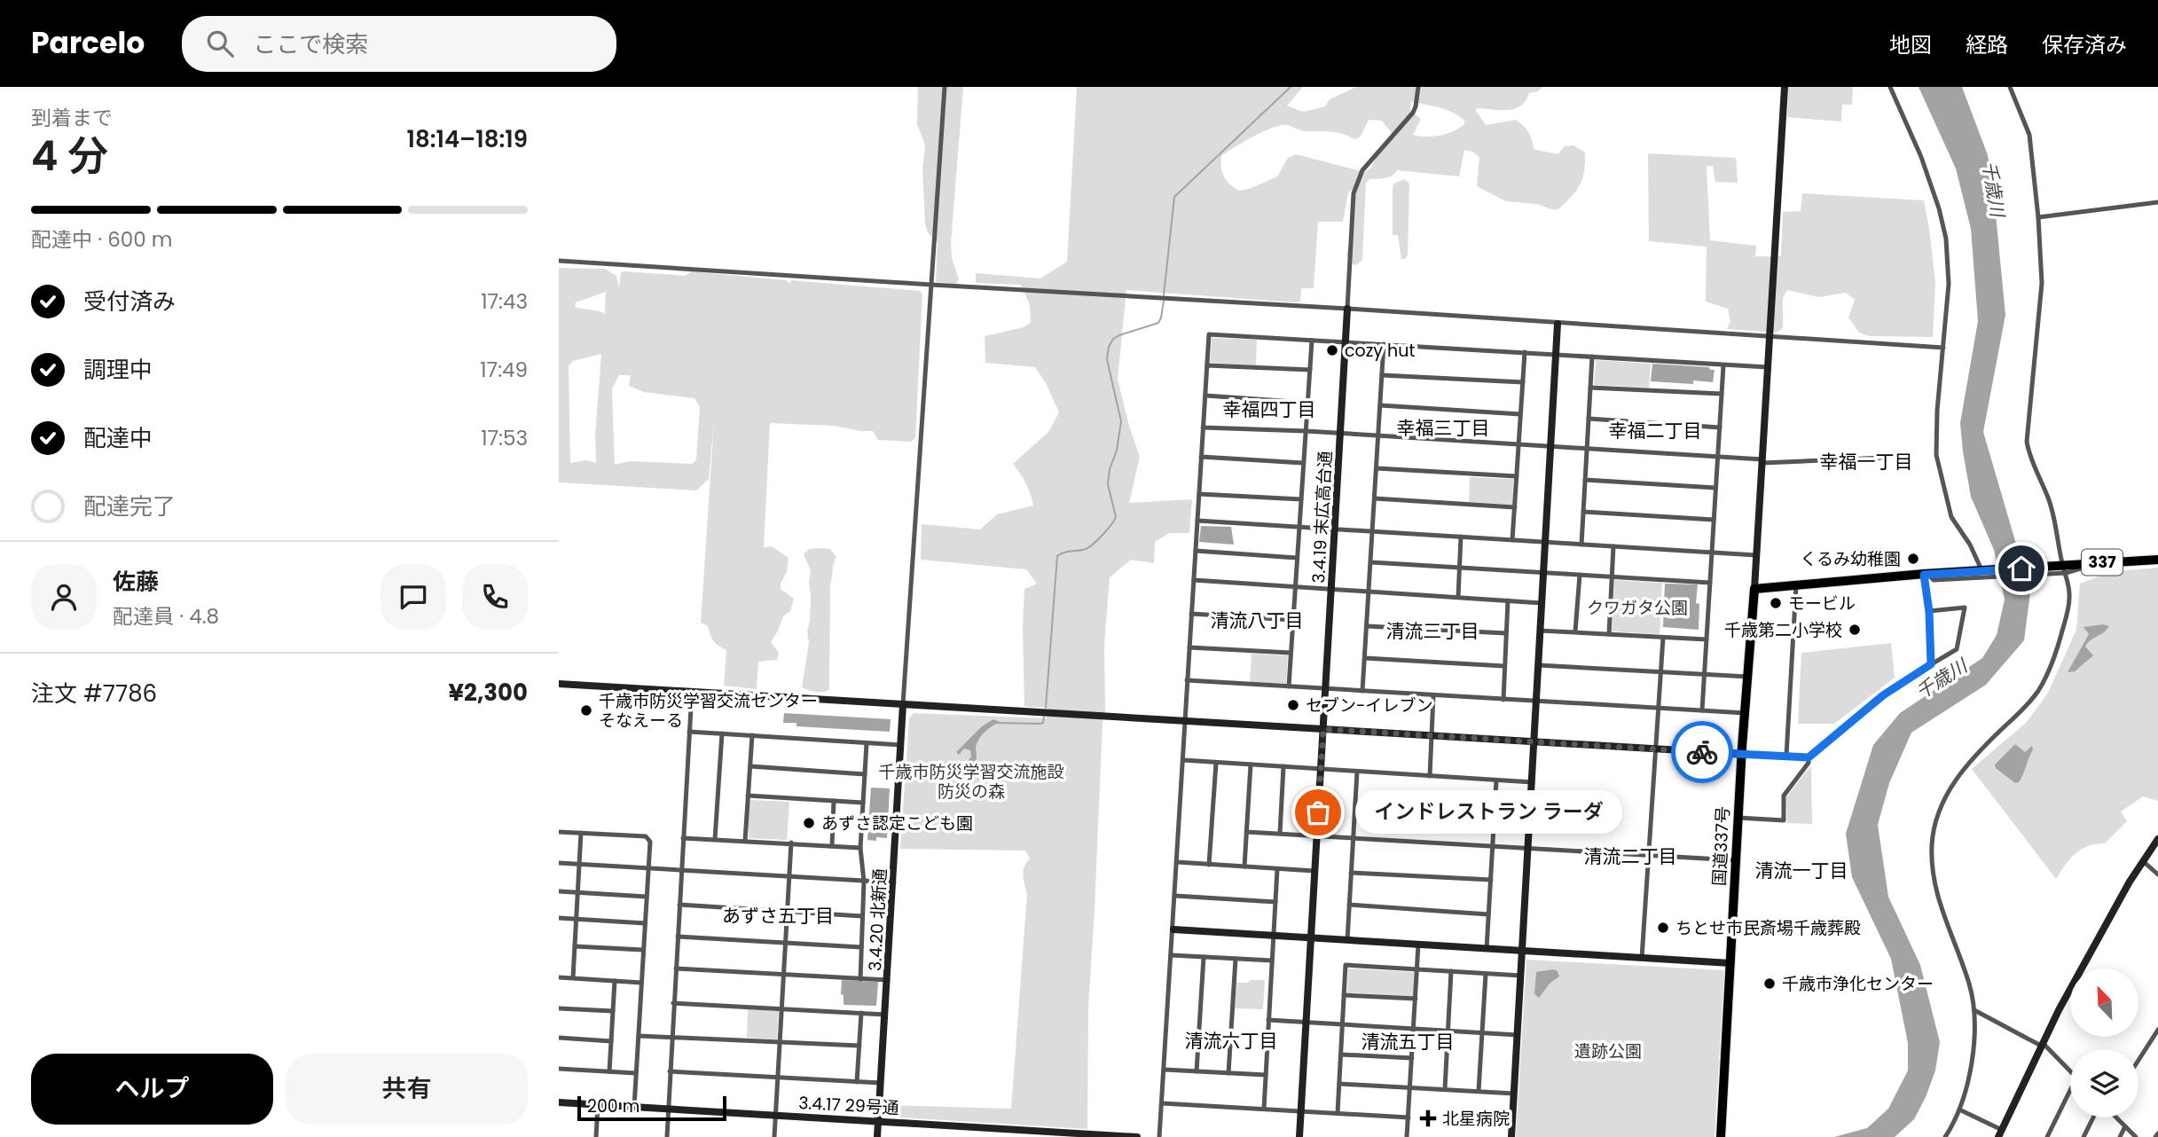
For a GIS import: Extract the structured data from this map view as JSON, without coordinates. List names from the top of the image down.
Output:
{
  "streets": {
    "highway": ["337", "国道337号"],
    "street": ["3.4.19 末広高台通", "3.4.20 北新通", "3.4.17 29号通"]
  },
  "crossings": [
    ["337", "国道337号"],
    ["3.4.20 北新通", "3.4.17 29号通"]
  ],
  "districts": [
    "幸福四丁目",
    "幸福三丁目",
    "幸福二丁目",
    "幸福一丁目",
    "清流八丁目",
    "清流三丁目",
    "清流二丁目",
    "清流一丁目",
    "あずさ五丁目",
    "清流六丁目",
    "清流五丁目"
  ],
  "water": ["千歳川"],
  "parks": ["クワガタ公園", "千歳市防災学習交流施設 防災の森", "遺跡公園"],
  "places": {
    "other": [
      "cozy hut",
      "くるみ幼稚園",
      "モービル",
      "千歳第二小学校",
      "セブン-イレブン",
      "千歳市防災学習交流センター そなえーる",
      "インドレストラン ラーダ",
      "あずさ認定こども園",
      "ちとせ市民斎場千歳葬殿",
      "千歳市浄化センター"
    ],
    "health": ["北星病院"]
  },
  "scale_bar": "200 m",
  "north": "top left",
  "page": {
    "header": "Parcelo",
    "search": "ここで検索",
    "nav": ["地図", "経路", "保存済み"],
    "heading": ["4 分", "到着まで", "18:14–18:19"],
    "panel": [
      "佐藤",
      "配達員 · 4.8",
      "注文 #7786",
      "¥2,300"
    ],
    "bar": "配達中 · 600 m",
    "list": [
      ["受付済み", "17:43"],
      ["調理中", "17:49"],
      ["配達中", "17:53"],
      "配達完了"
    ],
    "bubble": "インドレストラン ラーダ",
    "buttons": ["ヘルプ", "共有"],
    "scale": "200 m"
  }
}
